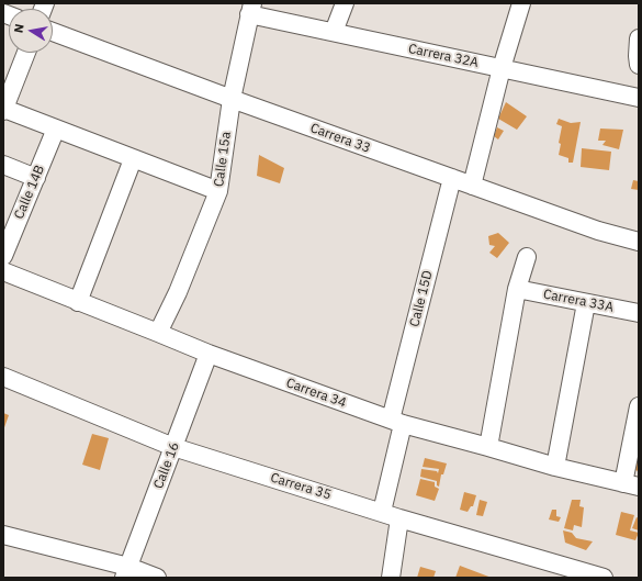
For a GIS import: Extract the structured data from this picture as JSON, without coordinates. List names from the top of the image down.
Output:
{
  "streets": {
    "street": [
      "Carrera 32A",
      "Carrera 33",
      "Calle 15a",
      "Calle 14B",
      "Calle 15D",
      "Carrera 33A",
      "Carrera 34",
      "Calle 16",
      "Carrera 35"
    ]
  },
  "crossings": [
    ["Carrera 32A", "Calle 15a"],
    ["Carrera 33", "Calle 15a"],
    ["Carrera 33", "Calle 15D"],
    ["Calle 15a", "Carrera 34"],
    ["Calle 15D", "Carrera 34"],
    ["Calle 15D", "Carrera 35"],
    ["Carrera 34", "Calle 16"],
    ["Calle 16", "Carrera 35"]
  ],
  "north": "left"
}
